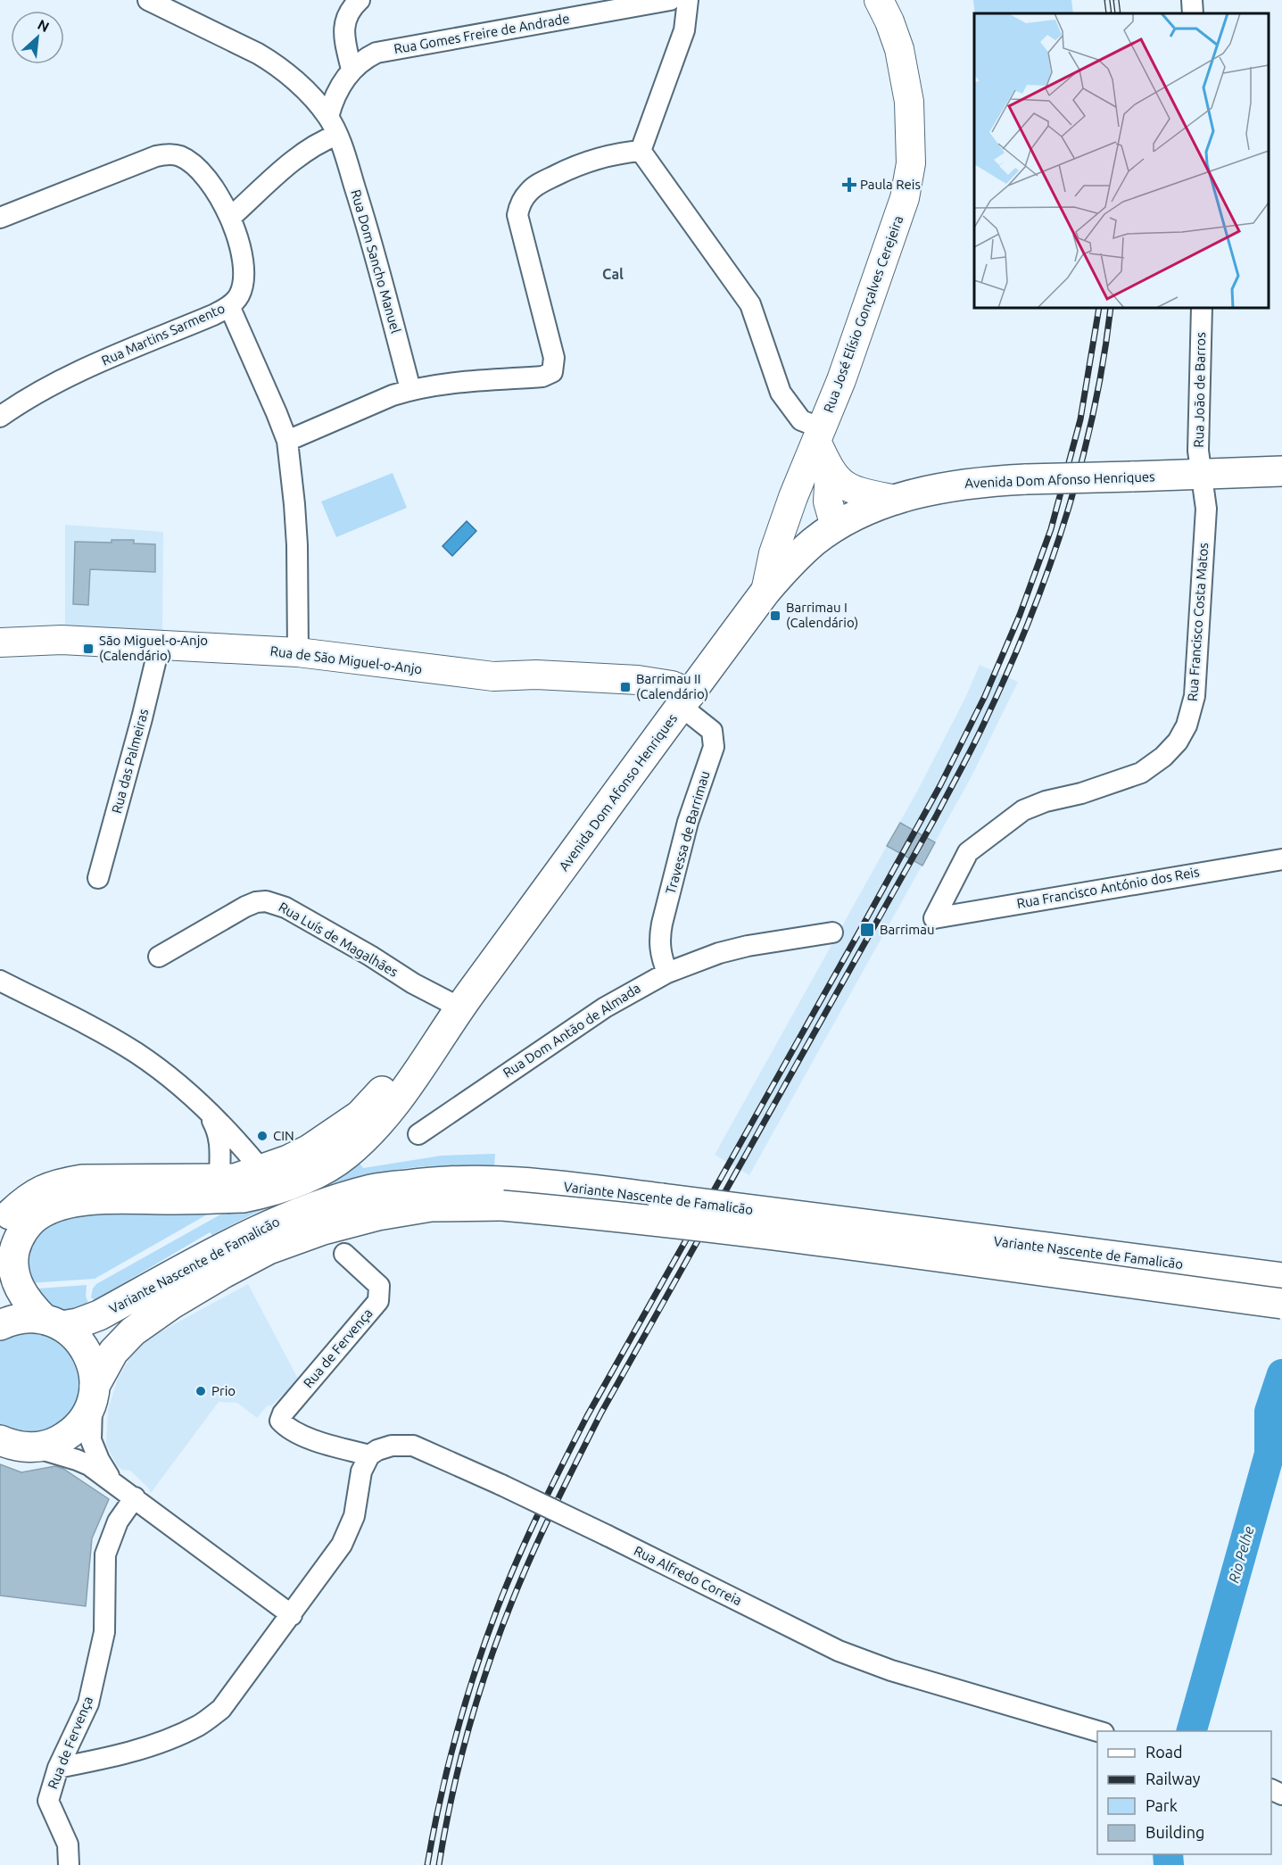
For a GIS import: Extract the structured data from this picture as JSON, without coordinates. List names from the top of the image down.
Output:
{
  "streets": {
    "main road": [
      "Rua José Elísio Gonçalves Cerejeira",
      "Avenida Dom Afonso Henriques",
      "Rua de São Miguel-o-Anjo",
      "Variante Nascente de Famalicão"
    ],
    "street": [
      "Rua Gomes Freire de Andrade",
      "Rua Dom Sancho Manuel",
      "Rua Martins Sarmento",
      "Rua João de Barros",
      "Rua Francisco Costa Matos",
      "Rua das Palmeiras",
      "Travessa de Barrimau",
      "Rua Francisco António dos Reis",
      "Rua Luís de Magalhães",
      "Rua Dom Antão de Almada",
      "Rua de Fervença",
      "Rua Alfredo Correia"
    ]
  },
  "crossings": [
    ["Rua Gomes Freire de Andrade", "Rua Dom Sancho Manuel"],
    ["Rua José Elísio Gonçalves Cerejeira", "Avenida Dom Afonso Henriques"],
    ["Rua João de Barros", "Avenida Dom Afonso Henriques"],
    ["Rua João de Barros", "Rua Francisco Costa Matos"],
    ["Avenida Dom Afonso Henriques", "Rua Francisco Costa Matos"],
    ["Avenida Dom Afonso Henriques", "Rua de São Miguel-o-Anjo"],
    ["Avenida Dom Afonso Henriques", "Travessa de Barrimau"],
    ["Avenida Dom Afonso Henriques", "Rua Luís de Magalhães"],
    ["Avenida Dom Afonso Henriques", "Variante Nascente de Famalicão"],
    ["Rua Francisco Costa Matos", "Rua Francisco António dos Reis"],
    ["Rua de São Miguel-o-Anjo", "Rua das Palmeiras"],
    ["Rua de São Miguel-o-Anjo", "Travessa de Barrimau"],
    ["Travessa de Barrimau", "Rua Dom Antão de Almada"],
    ["Rua de Fervença", "Rua Alfredo Correia"]
  ],
  "districts": ["Cal"],
  "water": ["Rio Pelhe"],
  "places": {
    "health": ["Paula Reis"],
    "transit": [
      "Barrimau I (Calendário)",
      "São Miguel-o-Anjo (Calendário)",
      "Barrimau II (Calendário)",
      "Barrimau"
    ],
    "other": ["CIN", "Prio"]
  },
  "legend": [
    "Road",
    "Railway",
    "Park",
    "Building"
  ],
  "north": "top right"
}
